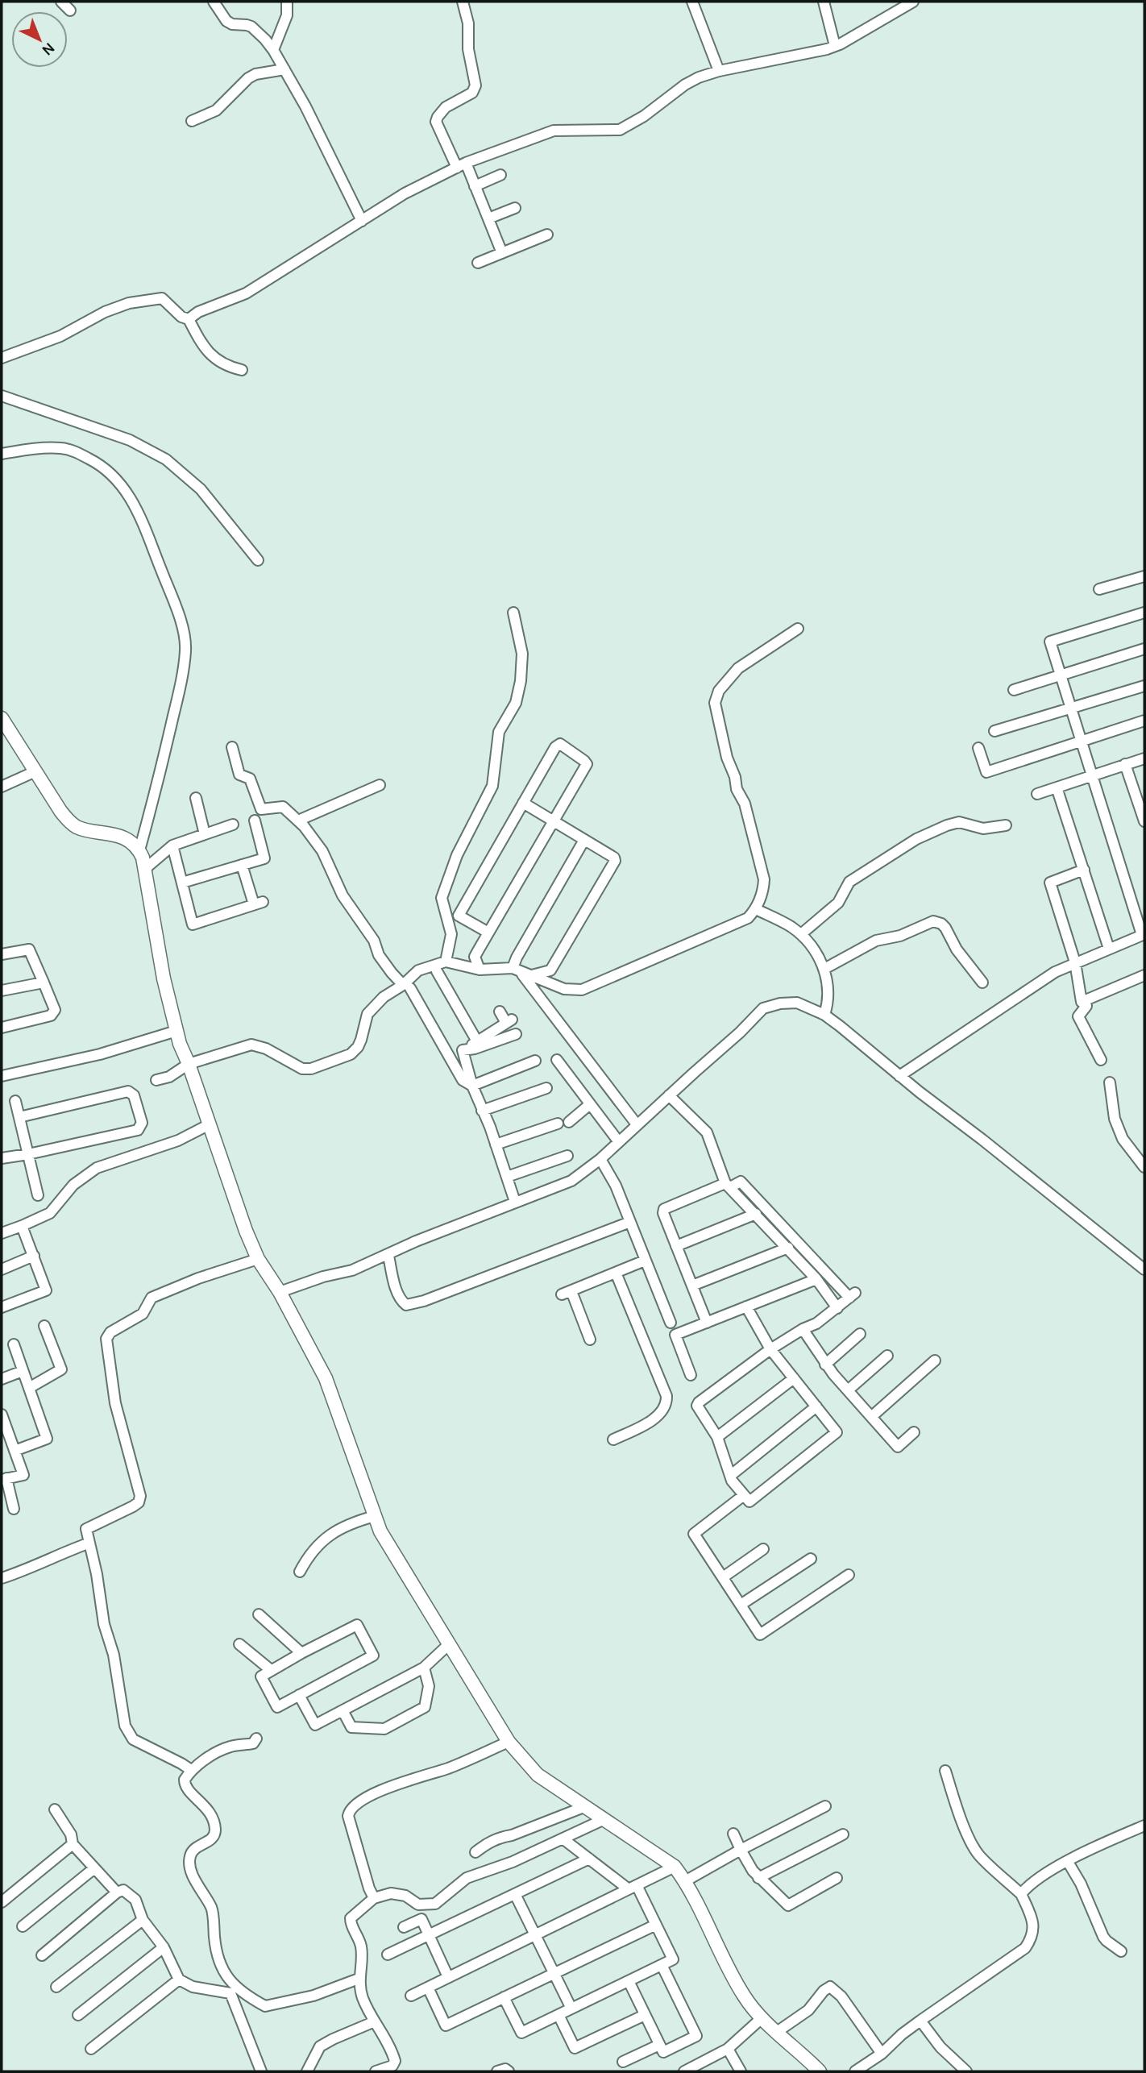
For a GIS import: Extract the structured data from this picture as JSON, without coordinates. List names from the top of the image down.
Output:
{
  "north": "bottom right"
}
